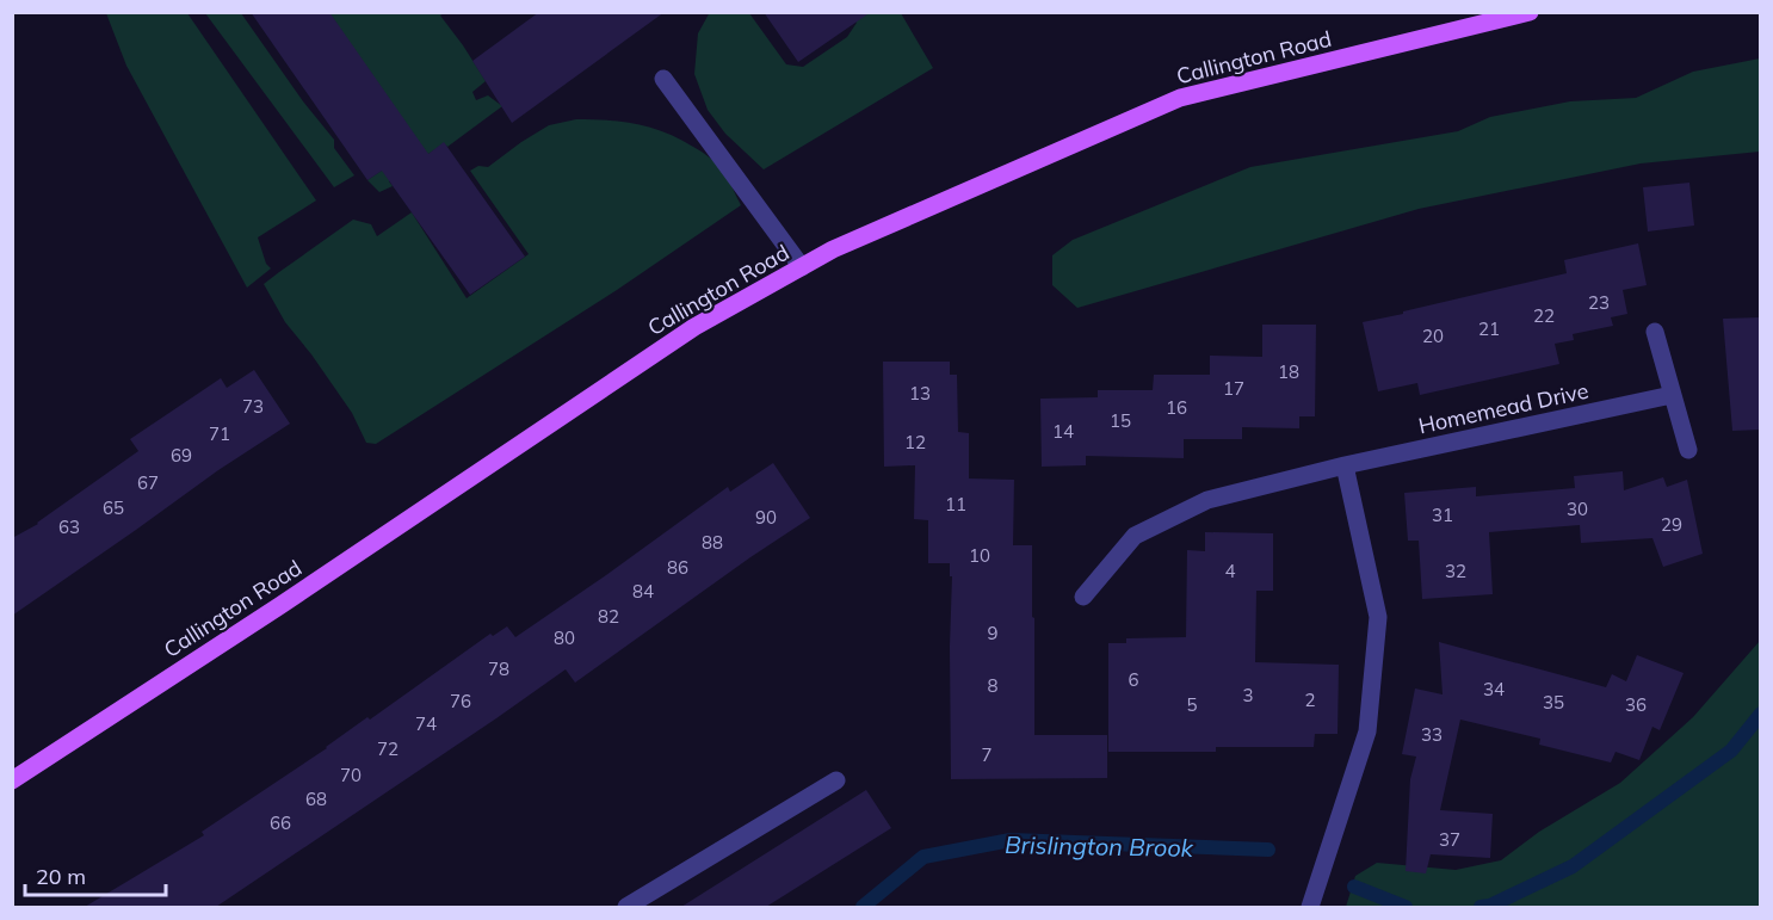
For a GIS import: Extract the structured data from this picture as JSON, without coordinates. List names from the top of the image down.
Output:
{
  "streets": {
    "main road": ["Callington Road"],
    "street": ["Homemead Drive"]
  },
  "water": ["Brislington Brook"],
  "house_numbers": [
    "23",
    "22",
    "21",
    "20",
    "18",
    "17",
    "13",
    "73",
    "16",
    "15",
    "14",
    "71",
    "12",
    "69",
    "67",
    "11",
    "65",
    "30",
    "31",
    "90",
    "29",
    "63",
    "88",
    "10",
    "86",
    "4",
    "32",
    "84",
    "82",
    "9",
    "80",
    "78",
    "6",
    "8",
    "34",
    "3",
    "2",
    "76",
    "35",
    "5",
    "36",
    "74",
    "33",
    "72",
    "7",
    "70",
    "68",
    "66",
    "37"
  ],
  "scale_bar": "20 m"
}
